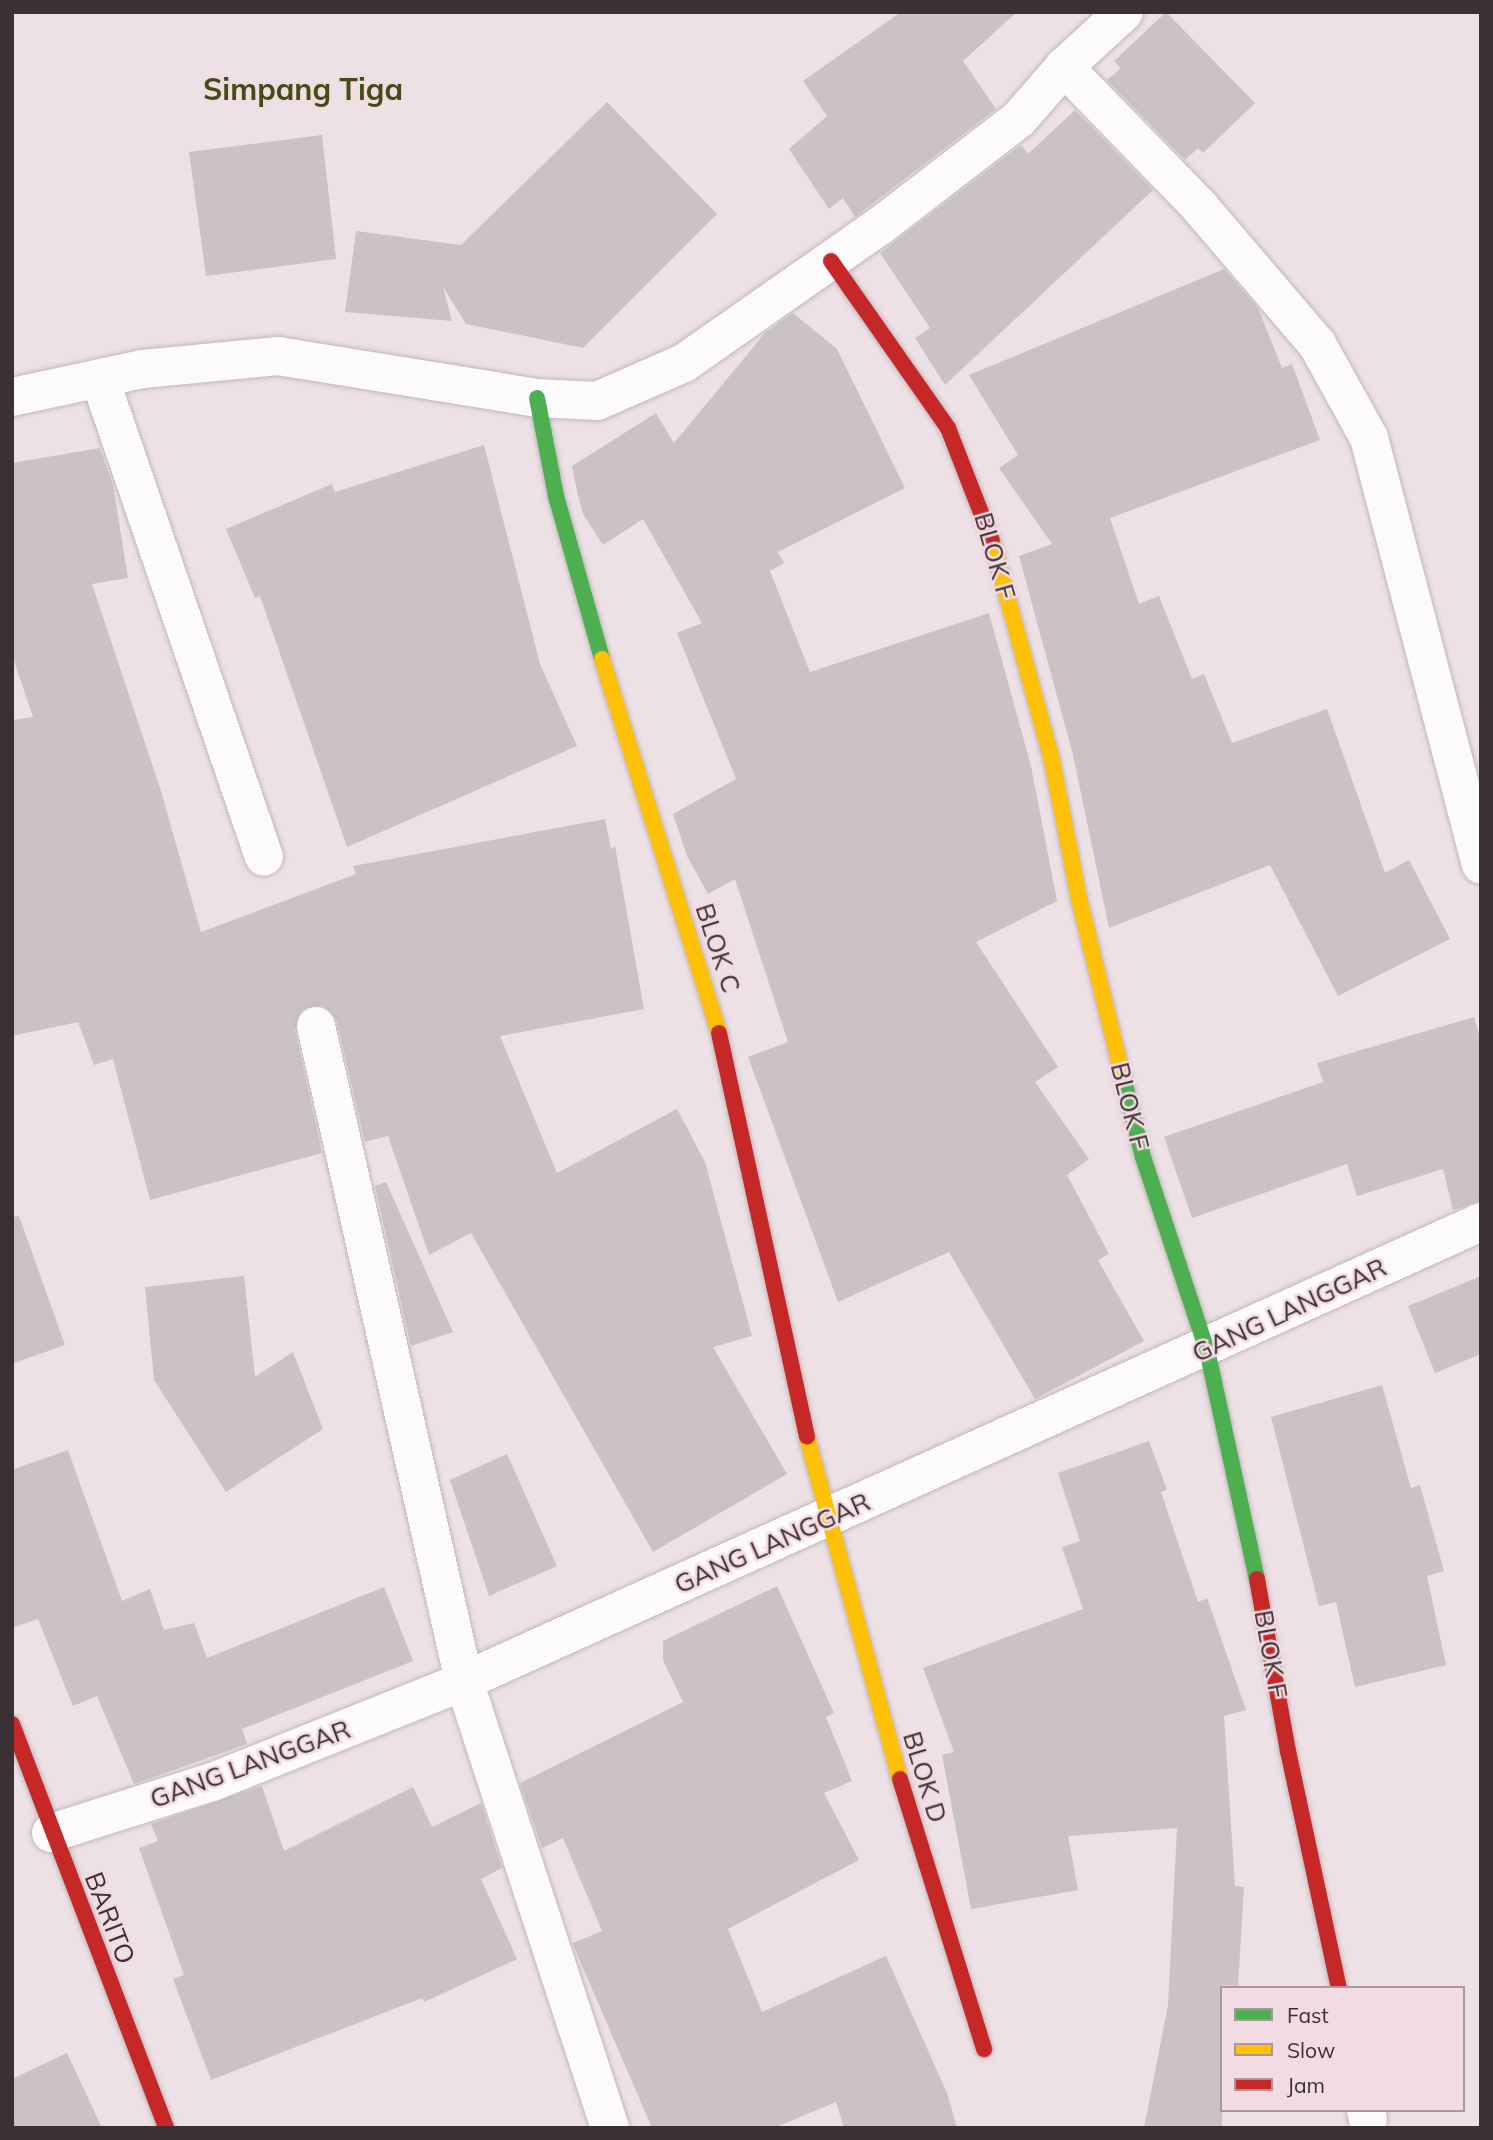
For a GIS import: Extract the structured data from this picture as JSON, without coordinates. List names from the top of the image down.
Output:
{
  "streets": {
    "street": [
      "BLOK F",
      "BLOK C",
      "GANG LANGGAR",
      "BLOK D",
      "BARITO"
    ]
  },
  "crossings": [
    ["BLOK F", "GANG LANGGAR"],
    ["BLOK C", "GANG LANGGAR"],
    ["BLOK C", "BLOK D"],
    ["GANG LANGGAR", "BLOK D"],
    ["GANG LANGGAR", "BARITO"]
  ],
  "districts": ["Simpang Tiga"],
  "legend": ["Fast", "Slow", "Jam"]
}
